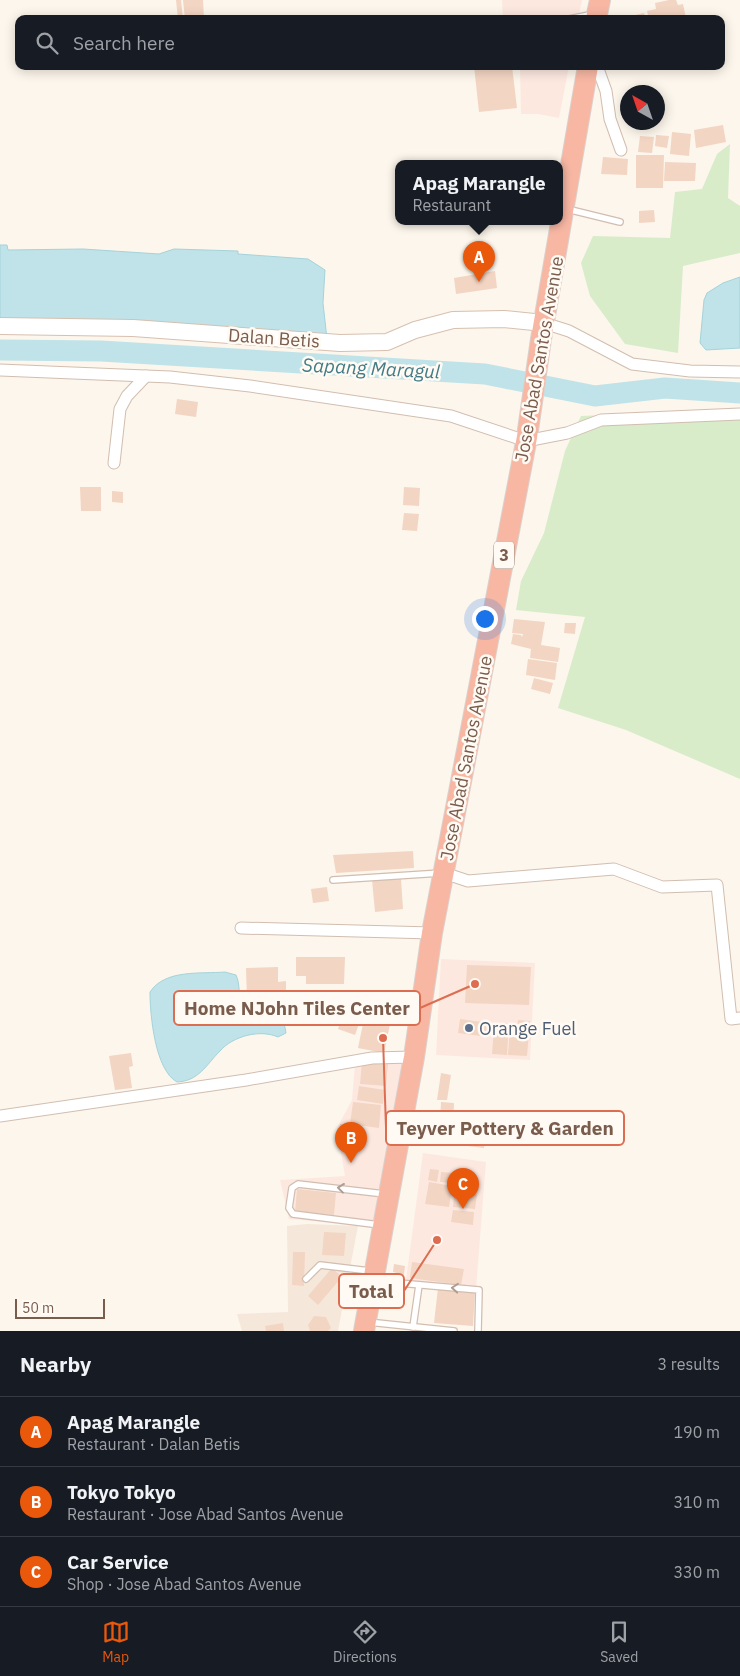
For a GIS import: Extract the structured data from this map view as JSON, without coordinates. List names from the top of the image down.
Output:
{
  "streets": {
    "highway": ["Jose Abad Santos Avenue", "3"],
    "street": ["Dalan Betis"]
  },
  "crossings": [
    ["Dalan Betis", "Jose Abad Santos Avenue"]
  ],
  "water": ["Sapang Maragul"],
  "places": [
    "Home NJohn Tiles Center",
    "Orange Fuel",
    "Teyver Pottery & Garden",
    "Total"
  ],
  "scale_bar": "50 m",
  "north": "top left",
  "page": {
    "search": "Search here",
    "popup": ["Apag Marangle", "Restaurant"],
    "pins": ["A", "B", "C"],
    "scale": "50 m",
    "heading": ["Nearby", "3 results"],
    "list": [
      {
        "mark": "A",
        "name": "Apag Marangle",
        "note": "Restaurant · Dalan Betis",
        "value": "190 m"
      },
      {
        "mark": "B",
        "name": "Tokyo Tokyo",
        "note": "Restaurant · Jose Abad Santos Avenue",
        "value": "310 m"
      },
      {
        "mark": "C",
        "name": "Car Service",
        "note": "Shop · Jose Abad Santos Avenue",
        "value": "330 m"
      }
    ],
    "nav": ["Map", "Directions", "Saved"]
  }
}
